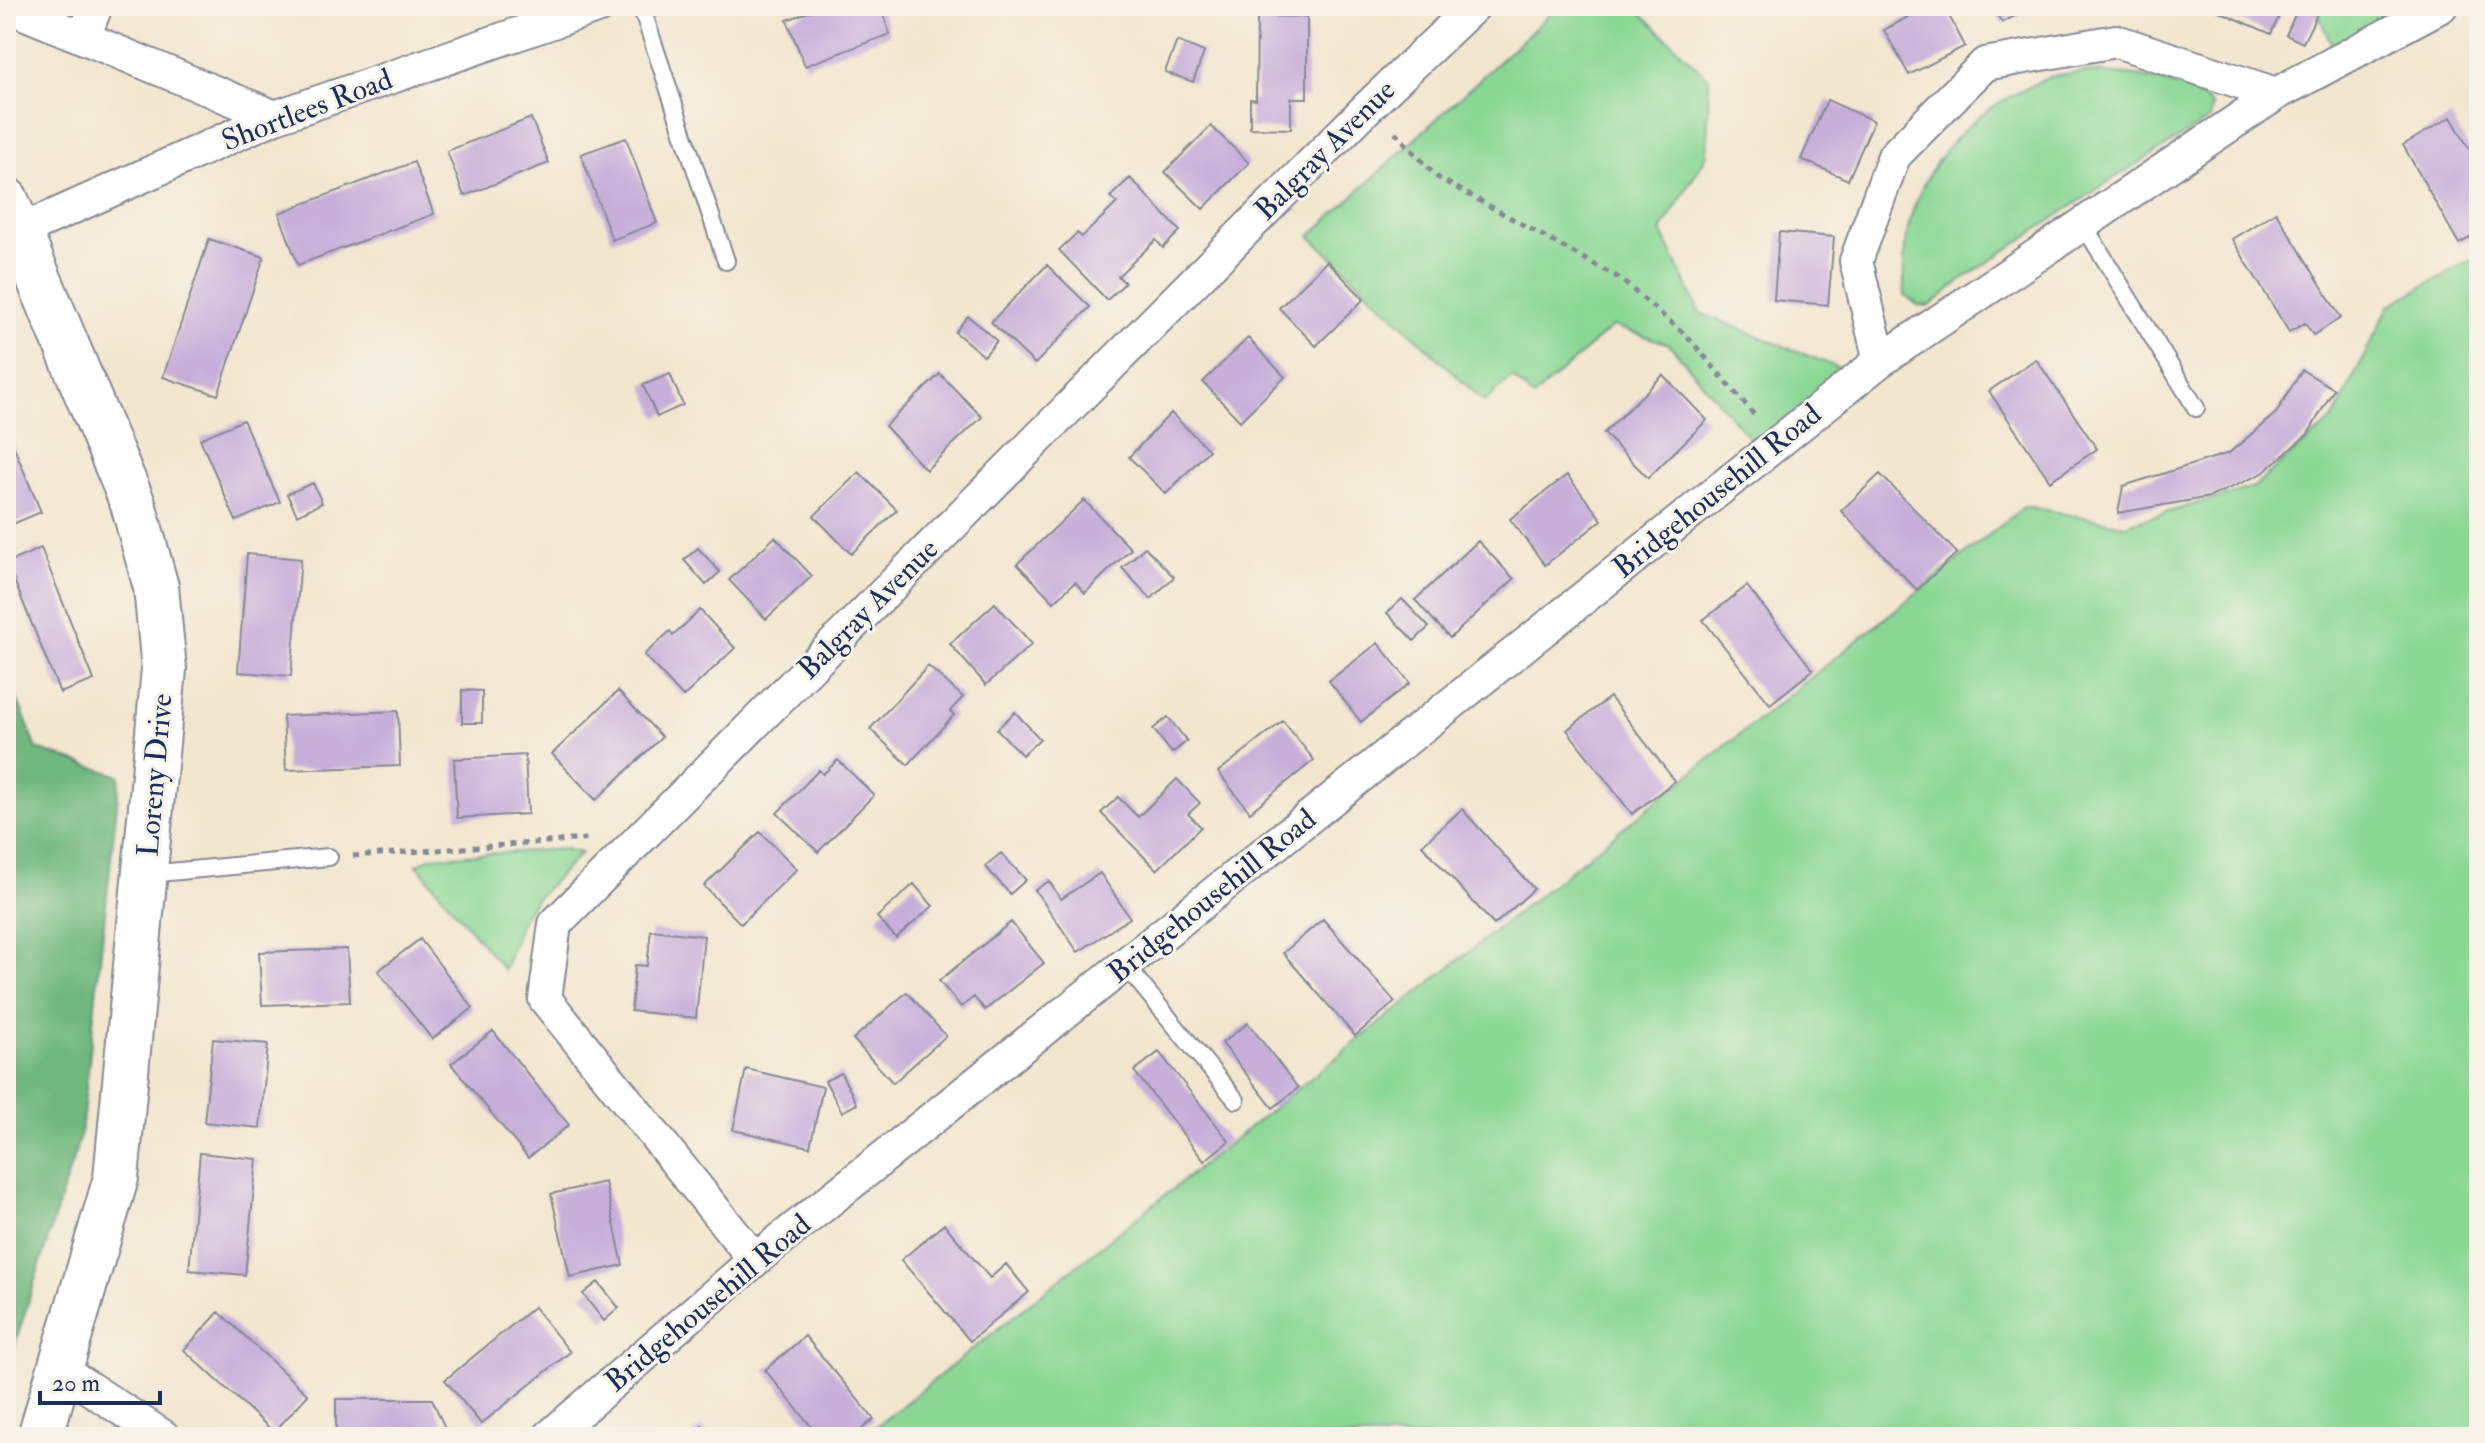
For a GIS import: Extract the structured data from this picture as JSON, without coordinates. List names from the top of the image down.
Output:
{
  "streets": {
    "street": [
      "Shortlees Road",
      "Balgray Avenue",
      "Bridgehousehill Road",
      "Loreny Drive"
    ]
  },
  "crossings": [
    ["Shortlees Road", "Loreny Drive"],
    ["Balgray Avenue", "Bridgehousehill Road"]
  ],
  "scale_bar": "20 m"
}
